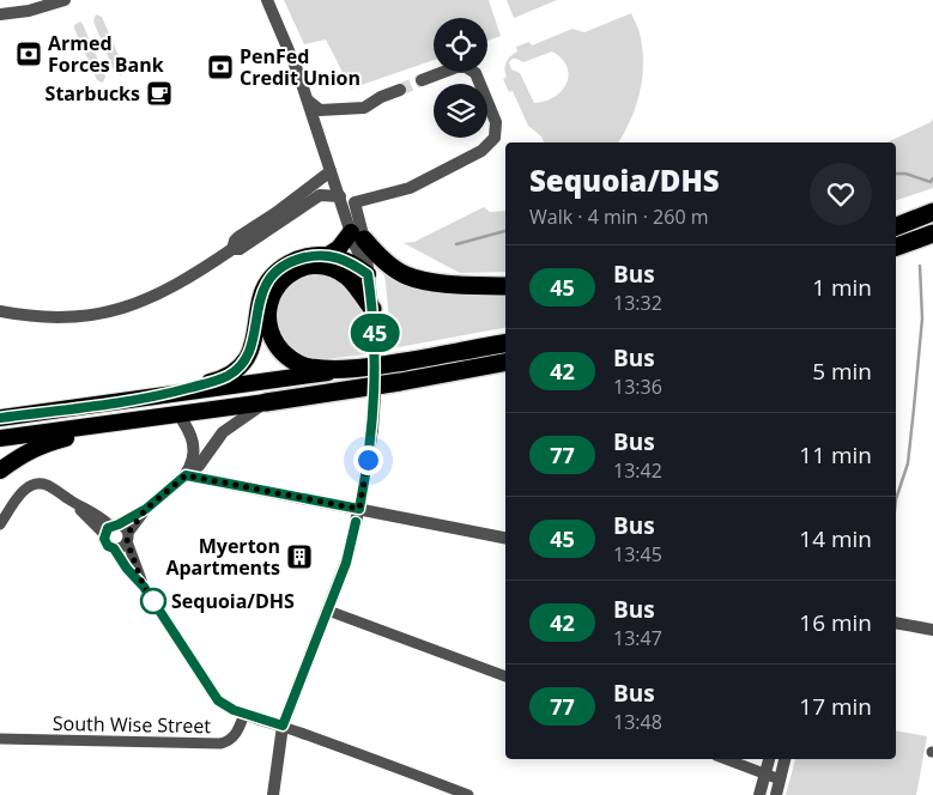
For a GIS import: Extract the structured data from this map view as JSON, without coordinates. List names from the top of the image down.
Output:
{
  "streets": {
    "street": ["South Wise Street"]
  },
  "places": {
    "bank": ["Armed Forces Bank", "PenFed Credit Union"],
    "cafe": ["Starbucks"],
    "building": ["Myerton Apartments"],
    "other": ["Sequoia/DHS"]
  },
  "lines": ["bus line 45"],
  "page": {
    "on_map": "45",
    "heading": ["Sequoia/DHS", "Walk · 4 min · 260 m"],
    "list": [
      {
        "mark": "45",
        "name": "Bus",
        "note": "13:32",
        "value": "1 min"
      },
      {
        "mark": "42",
        "name": "Bus",
        "note": "13:36",
        "value": "5 min"
      },
      {
        "mark": "77",
        "name": "Bus",
        "note": "13:42",
        "value": "11 min"
      },
      {
        "mark": "45",
        "name": "Bus",
        "note": "13:45",
        "value": "14 min"
      },
      {
        "mark": "42",
        "name": "Bus",
        "note": "13:47",
        "value": "16 min"
      },
      {
        "mark": "77",
        "name": "Bus",
        "note": "13:48",
        "value": "17 min"
      }
    ]
  }
}
